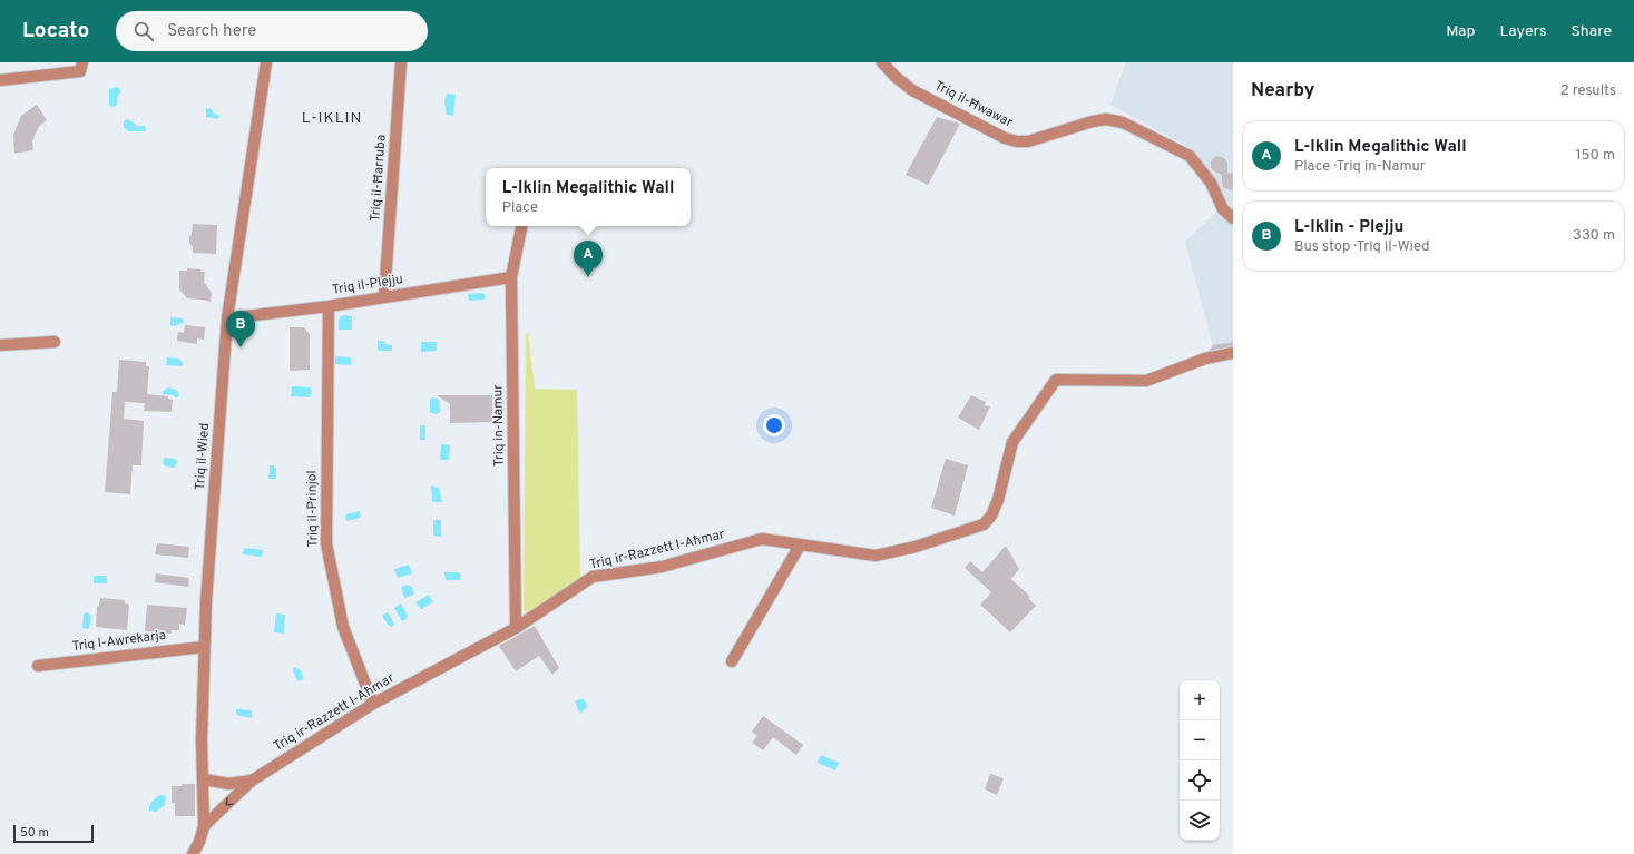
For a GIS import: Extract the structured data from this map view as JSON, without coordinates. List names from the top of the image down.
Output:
{
  "streets": {
    "street": [
      "Triq il-Ħwawar",
      "Triq il-Ħarruba",
      "Triq il-Plejju",
      "Triq in-Namur",
      "Triq il-Wied",
      "Triq il-Prinjol",
      "Triq ir-Razzett l-Aħmar",
      "Triq l-Awrekarja"
    ]
  },
  "crossings": [
    ["Triq il-Ħarruba", "Triq il-Plejju"],
    ["Triq il-Plejju", "Triq in-Namur"],
    ["Triq il-Plejju", "Triq il-Wied"],
    ["Triq il-Plejju", "Triq il-Prinjol"],
    ["Triq in-Namur", "Triq ir-Razzett l-Aħmar"],
    ["Triq il-Wied", "Triq ir-Razzett l-Aħmar"],
    ["Triq il-Wied", "Triq l-Awrekarja"],
    ["Triq il-Prinjol", "Triq ir-Razzett l-Aħmar"]
  ],
  "districts": ["L-IKLIN"],
  "scale_bar": "50 m",
  "page": {
    "header": "Locato",
    "search": "Search here",
    "nav": ["Map", "Layers", "Share"],
    "heading": ["Nearby", "2 results"],
    "list": [
      {
        "mark": "A",
        "name": "L-Iklin Megalithic Wall",
        "note": "Place · Triq in-Namur",
        "value": "150 m"
      },
      {
        "mark": "B",
        "name": "L-Iklin - Plejju",
        "note": "Bus stop · Triq il-Wied",
        "value": "330 m"
      }
    ],
    "popup": ["L-Iklin Megalithic Wall", "Place"],
    "pins": ["A", "B"],
    "map_buttons": ["+", "−"],
    "scale": "50 m"
  }
}
